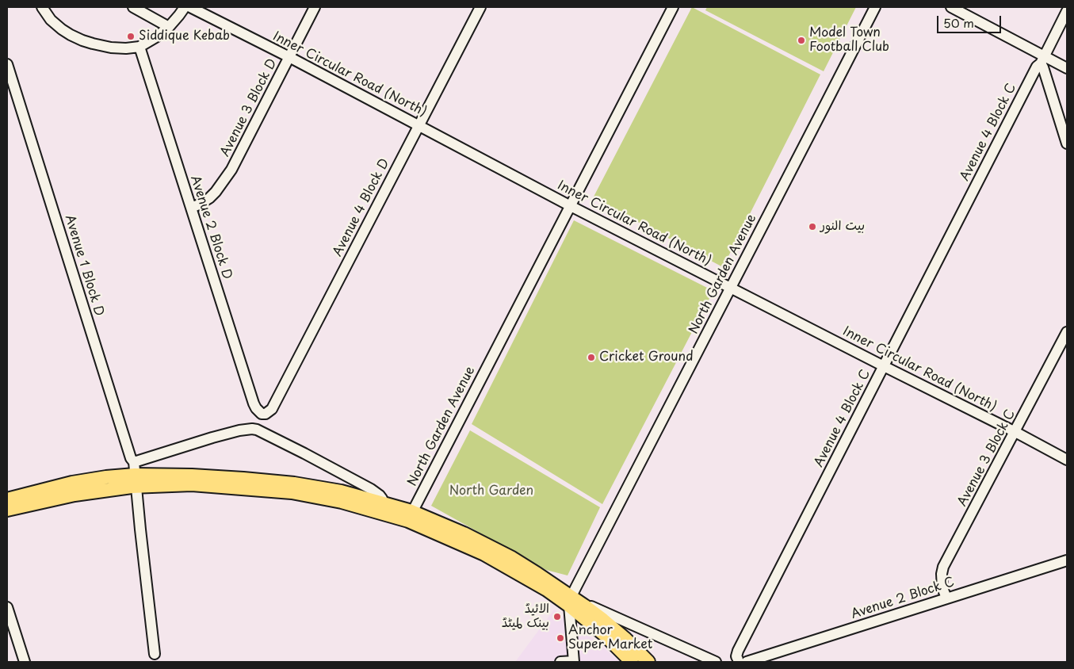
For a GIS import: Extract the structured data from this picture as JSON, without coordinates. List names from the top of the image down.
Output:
{
  "streets": {
    "street": [
      "Inner Circular Road (North)",
      "Avenue 3 Block D",
      "Avenue 4 Block C",
      "Avenue 4 Block D",
      "Avenue 2 Block D",
      "Avenue 1 Block D",
      "North Garden Avenue",
      "Avenue 3 Block C",
      "Avenue 2 Block C"
    ]
  },
  "crossings": [
    ["Inner Circular Road (North)", "Avenue 3 Block D"],
    ["Inner Circular Road (North)", "Avenue 4 Block C"],
    ["Inner Circular Road (North)", "Avenue 4 Block D"],
    ["Inner Circular Road (North)", "North Garden Avenue"],
    ["Inner Circular Road (North)", "Avenue 3 Block C"],
    ["Avenue 3 Block D", "Avenue 2 Block D"],
    ["Avenue 4 Block C", "Avenue 2 Block C"],
    ["Avenue 4 Block D", "Avenue 2 Block D"],
    ["Avenue 3 Block C", "Avenue 2 Block C"]
  ],
  "parks": ["North Garden"],
  "places": [
    "Siddique Kebab",
    "Model Town Football Club",
    "بیت النور",
    "Cricket Ground",
    "الائیڈ بینک لمیٹڈ",
    "Anchor Super Market"
  ],
  "scale_bar": "50 m"
}
